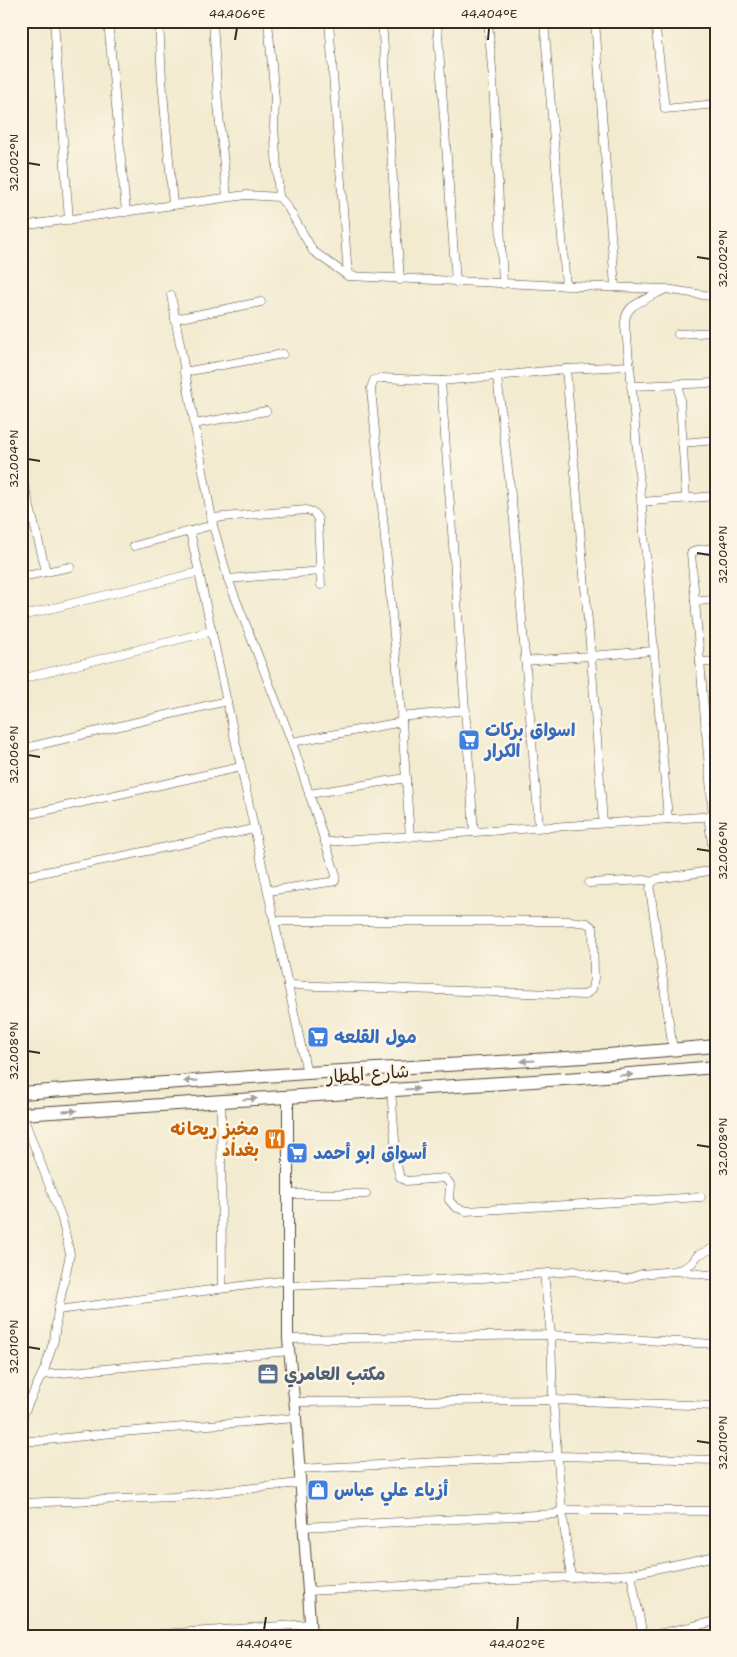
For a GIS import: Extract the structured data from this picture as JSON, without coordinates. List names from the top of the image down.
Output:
{
  "streets": {
    "main road": ["شارع المطار"]
  },
  "places": {
    "supermarket": ["اسواق بركات الكرار", "مول القلعه", "أسواق ابو أحمد"],
    "restaurant": ["مخبز ريحانه بغداد"],
    "office": ["مكتب العامري"],
    "shop": ["أزياء علي عباس"]
  },
  "coordinates": [
    "44.406°E",
    "44.404°E",
    "32.002°N",
    "32.004°N",
    "32.006°N",
    "32.008°N",
    "32.010°N",
    "44.402°E"
  ]
}
